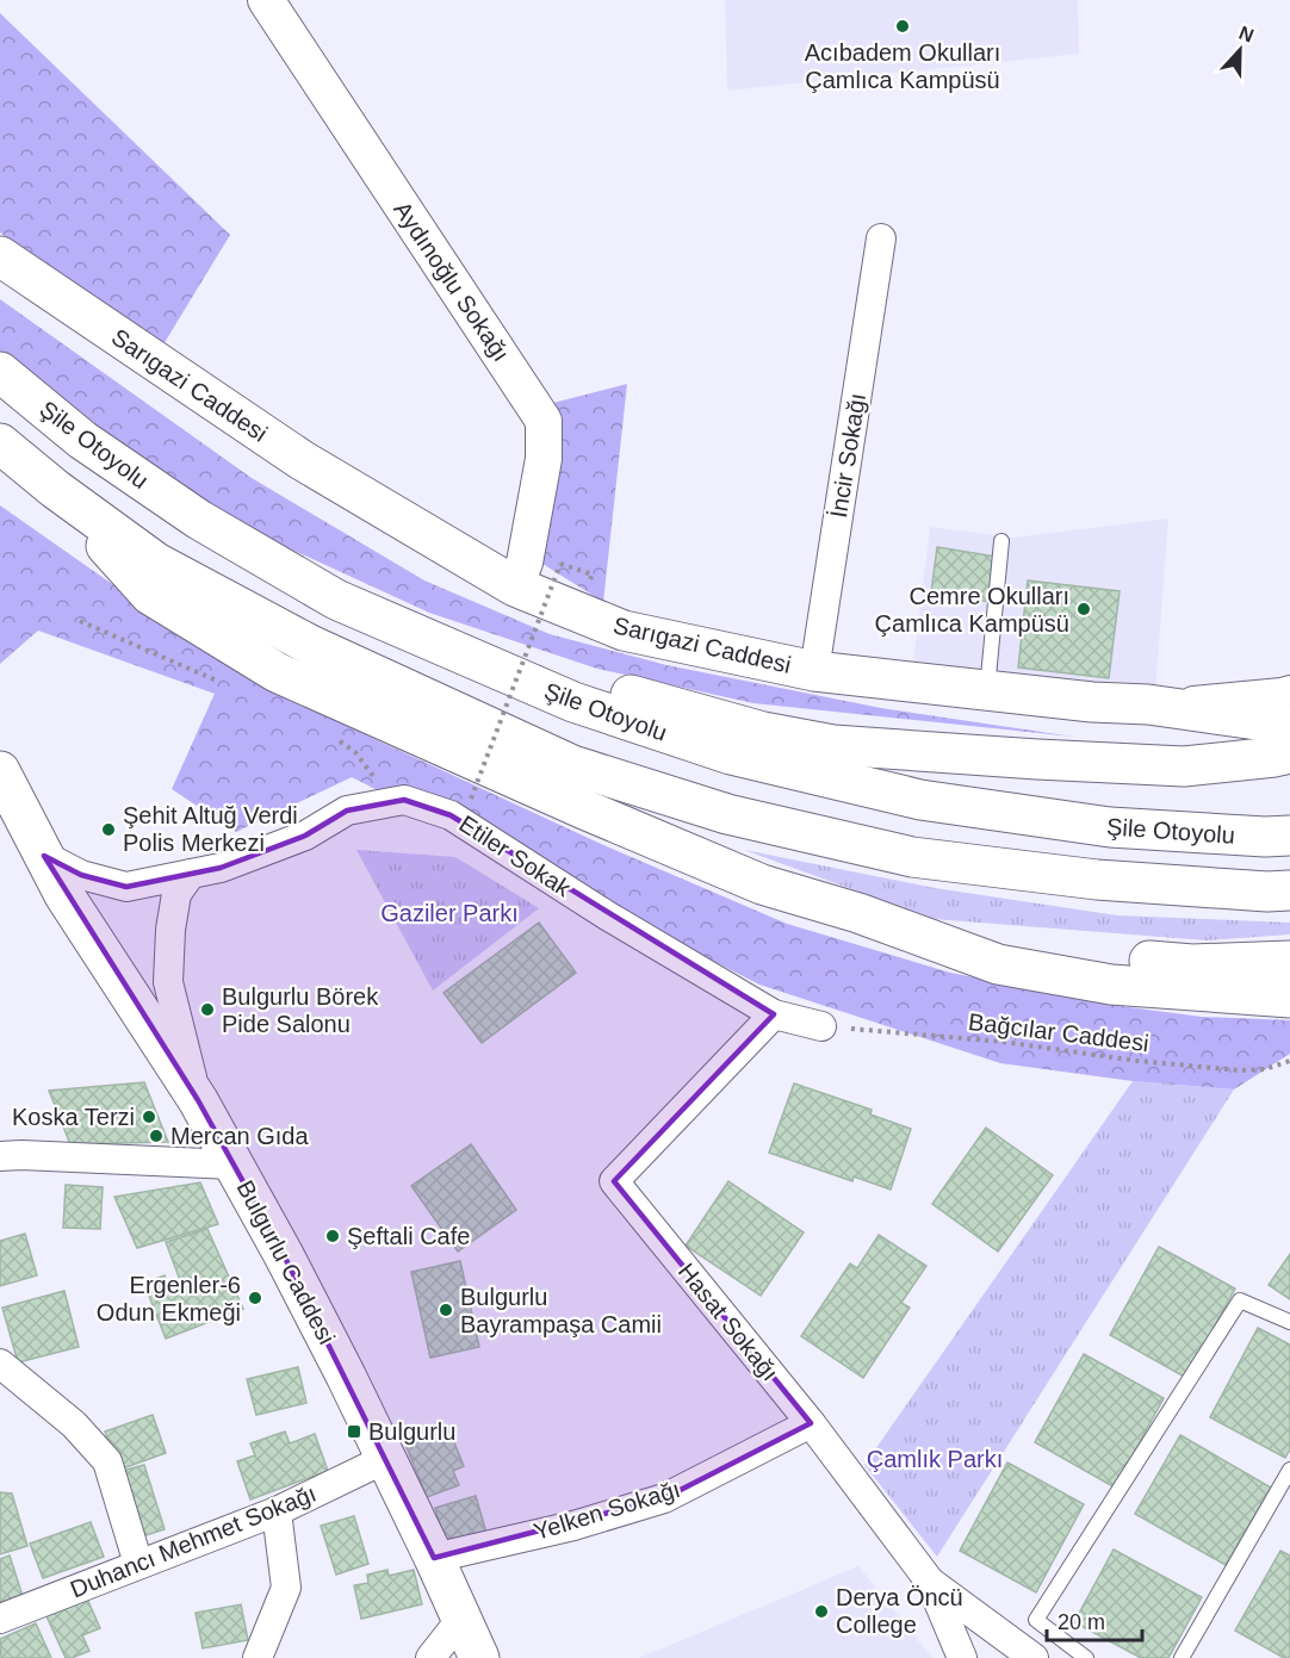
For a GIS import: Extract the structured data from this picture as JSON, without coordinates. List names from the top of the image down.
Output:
{
  "streets": {
    "main road": ["Sarıgazi Caddesi", "Şile Otoyolu", "Bulgurlu Caddesi"],
    "street": [
      "Aydınoğlu Sokağı",
      "İncir Sokağı",
      "Etiler Sokak",
      "Hasat Sokağı",
      "Yelken Sokağı",
      "Duhancı Mehmet Sokağı"
    ],
    "path": ["Bağcılar Caddesi"]
  },
  "crossings": [
    ["Aydınoğlu Sokağı", "Sarıgazi Caddesi"],
    ["Sarıgazi Caddesi", "İncir Sokağı"],
    ["Etiler Sokak", "Bağcılar Caddesi"],
    ["Etiler Sokak", "Bulgurlu Caddesi"],
    ["Etiler Sokak", "Hasat Sokağı"],
    ["Bulgurlu Caddesi", "Yelken Sokağı"],
    ["Bulgurlu Caddesi", "Duhancı Mehmet Sokağı"],
    ["Hasat Sokağı", "Yelken Sokağı"]
  ],
  "parks": ["Gaziler Parkı", "Çamlık Parkı"],
  "places": {
    "other": [
      "Acıbadem Okulları Çamlıca Kampüsü",
      "Cemre Okulları Çamlıca Kampüsü",
      "Şehit Altuğ Verdi Polis Merkezi",
      "Bulgurlu Börek Pide Salonu",
      "Koska Terzi",
      "Mercan Gıda",
      "Şeftali Cafe",
      "Ergenler-6 Odun Ekmeği",
      "Bulgurlu Bayrampaşa Camii",
      "Derya Öncü College"
    ],
    "transit": ["Bulgurlu"]
  },
  "scale_bar": "20 m",
  "north": "top"
}
